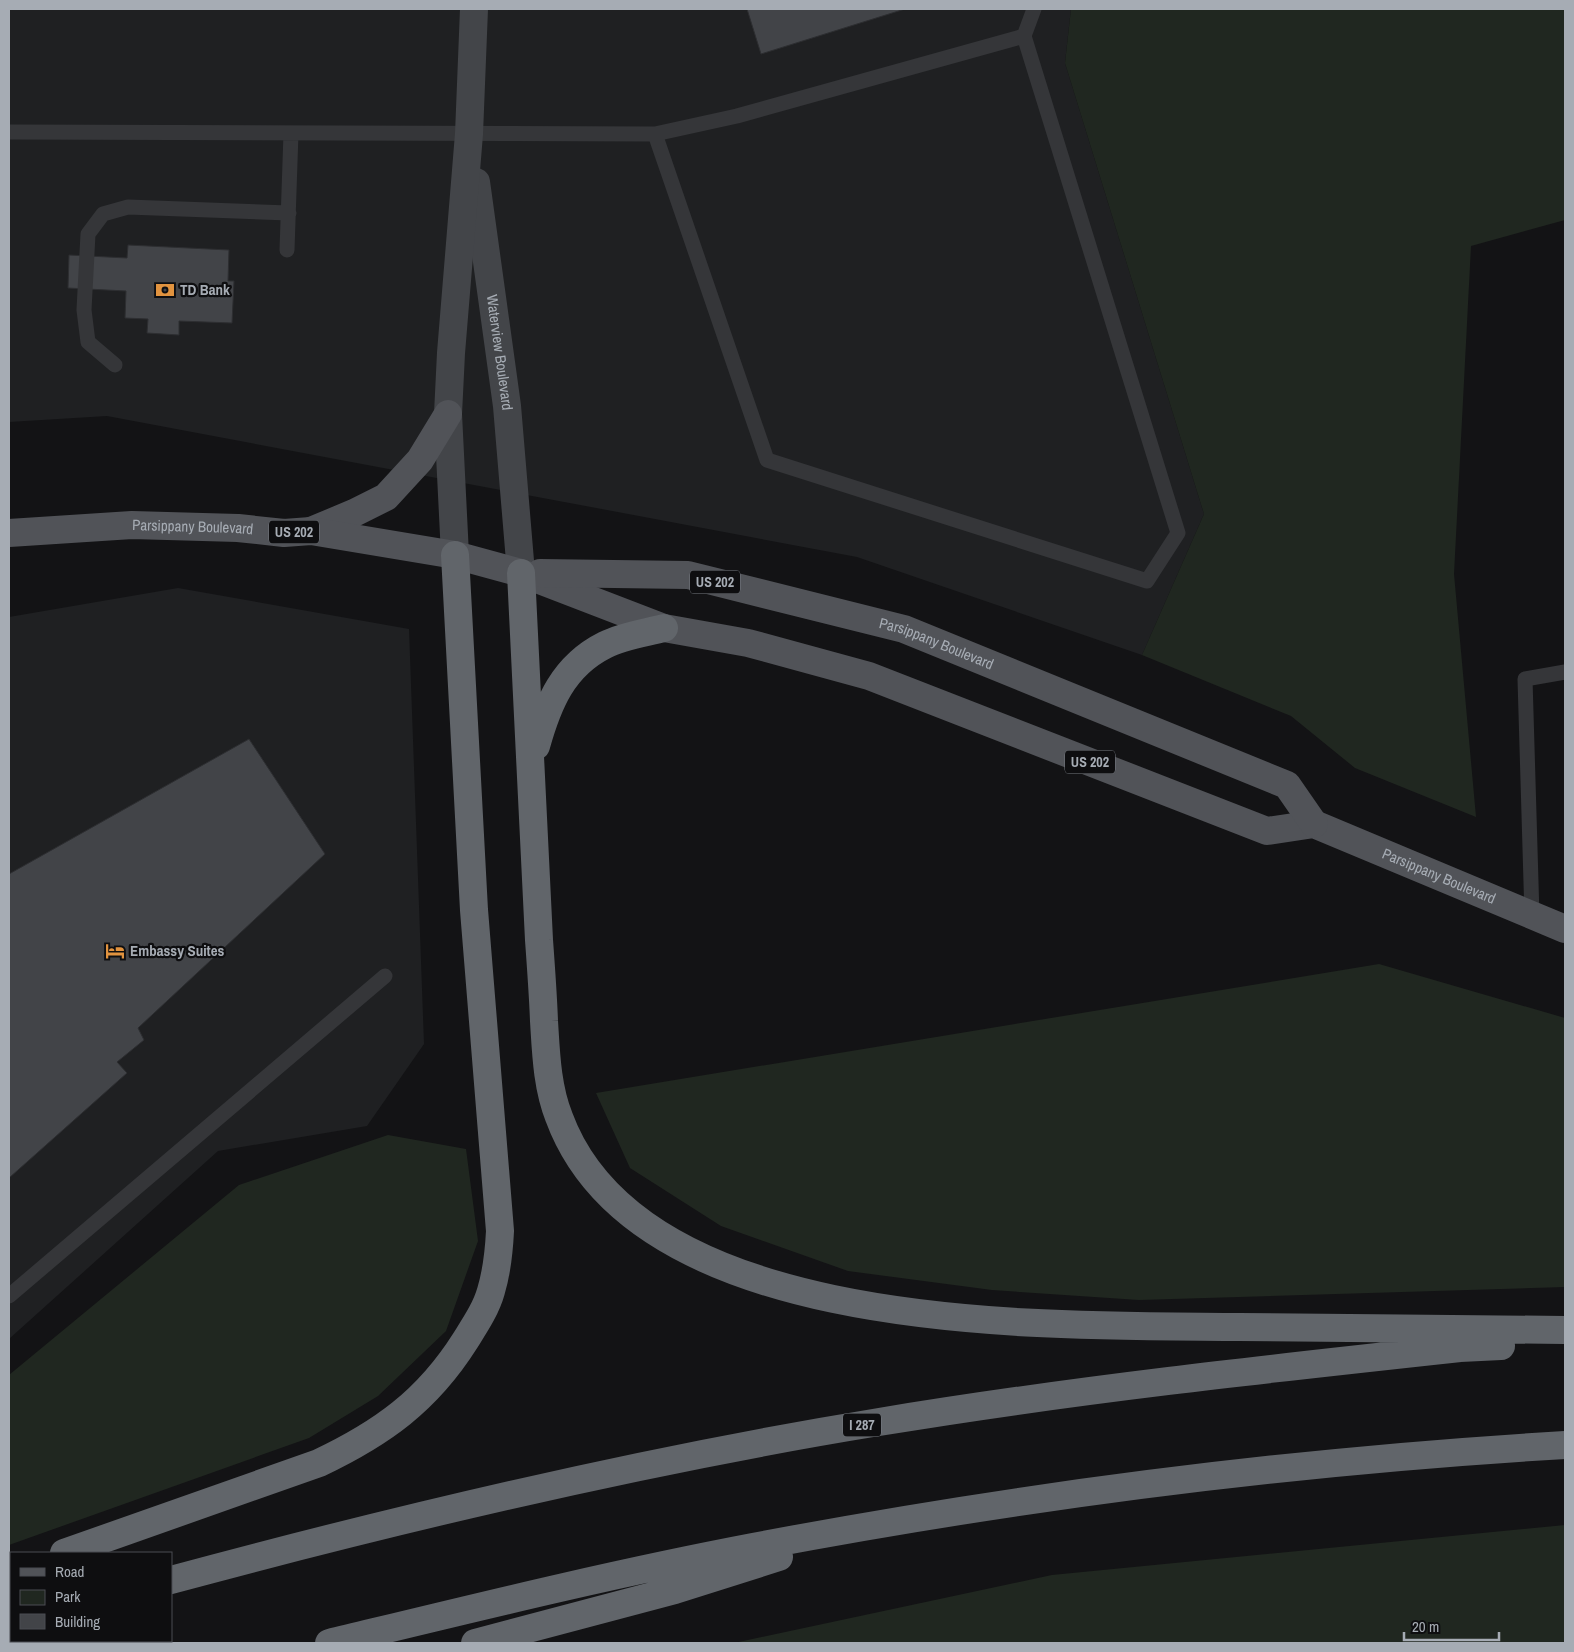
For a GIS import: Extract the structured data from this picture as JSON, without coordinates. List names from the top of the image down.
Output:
{
  "streets": {
    "highway": ["I 287"],
    "main road": ["Parsippany Boulevard", "US 202"],
    "street": ["Waterview Boulevard"]
  },
  "crossings": [
    ["Waterview Boulevard", "Parsippany Boulevard"]
  ],
  "places": {
    "bank": ["TD Bank"],
    "hotel": ["Embassy Suites"]
  },
  "legend": ["Road", "Park", "Building"],
  "scale_bar": "20 m"
}
